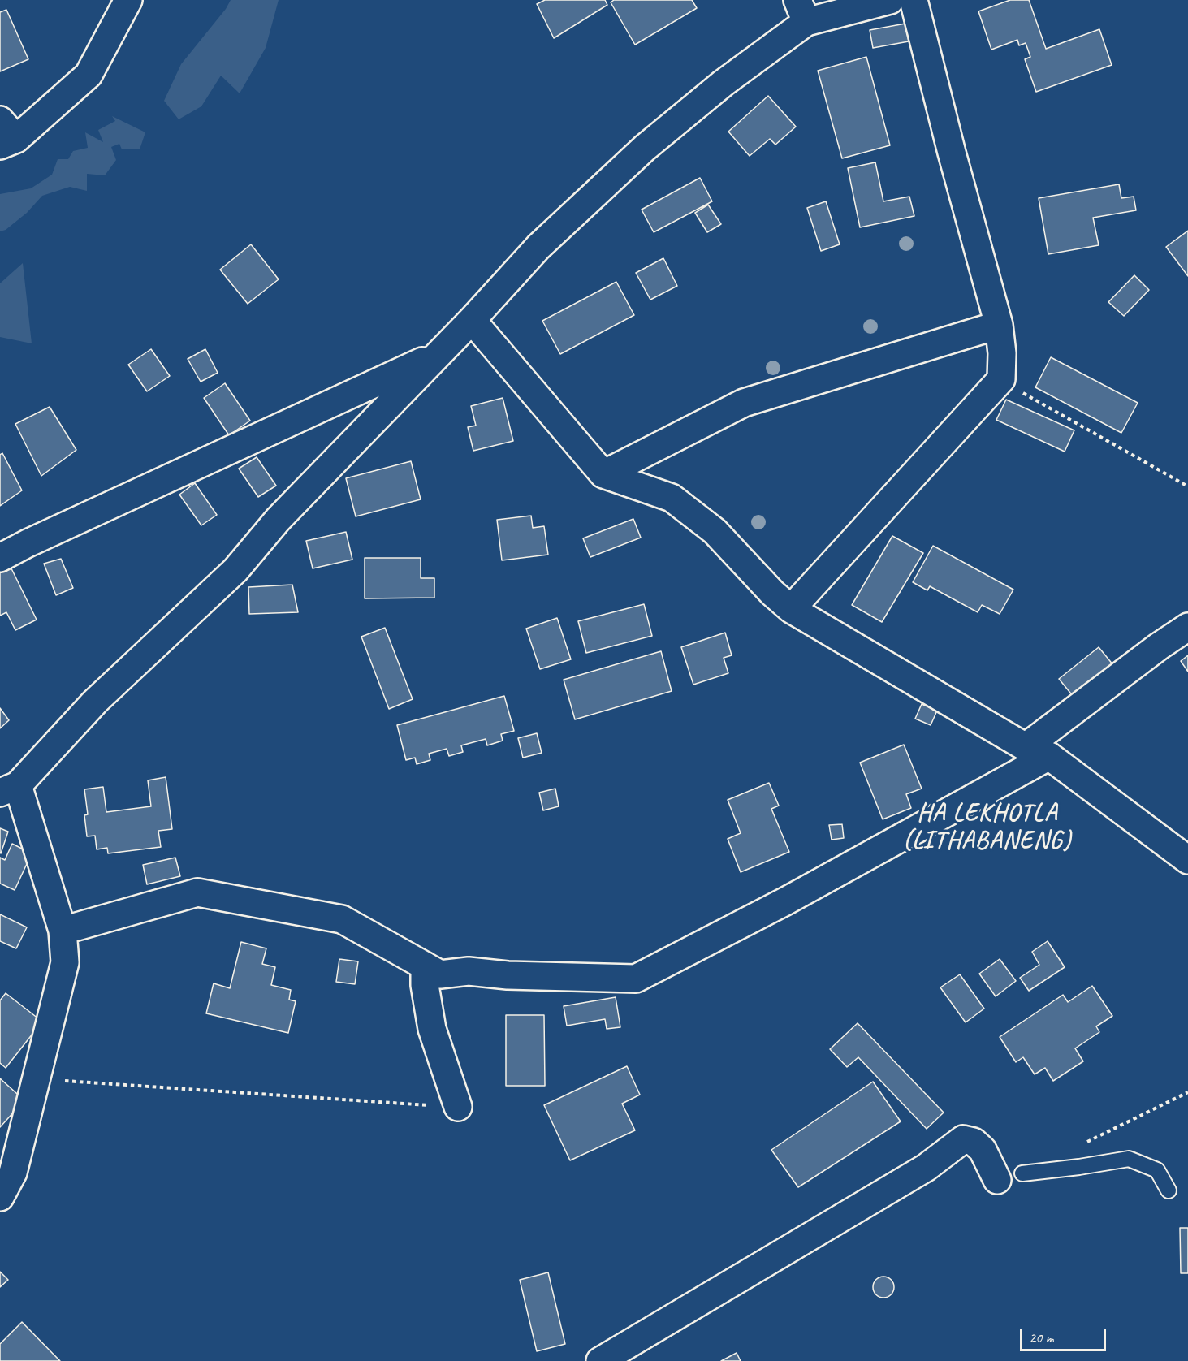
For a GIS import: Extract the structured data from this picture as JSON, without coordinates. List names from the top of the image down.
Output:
{
  "districts": ["HA LEKHOTLA (LITHABANENG)"],
  "scale_bar": "20 m"
}
